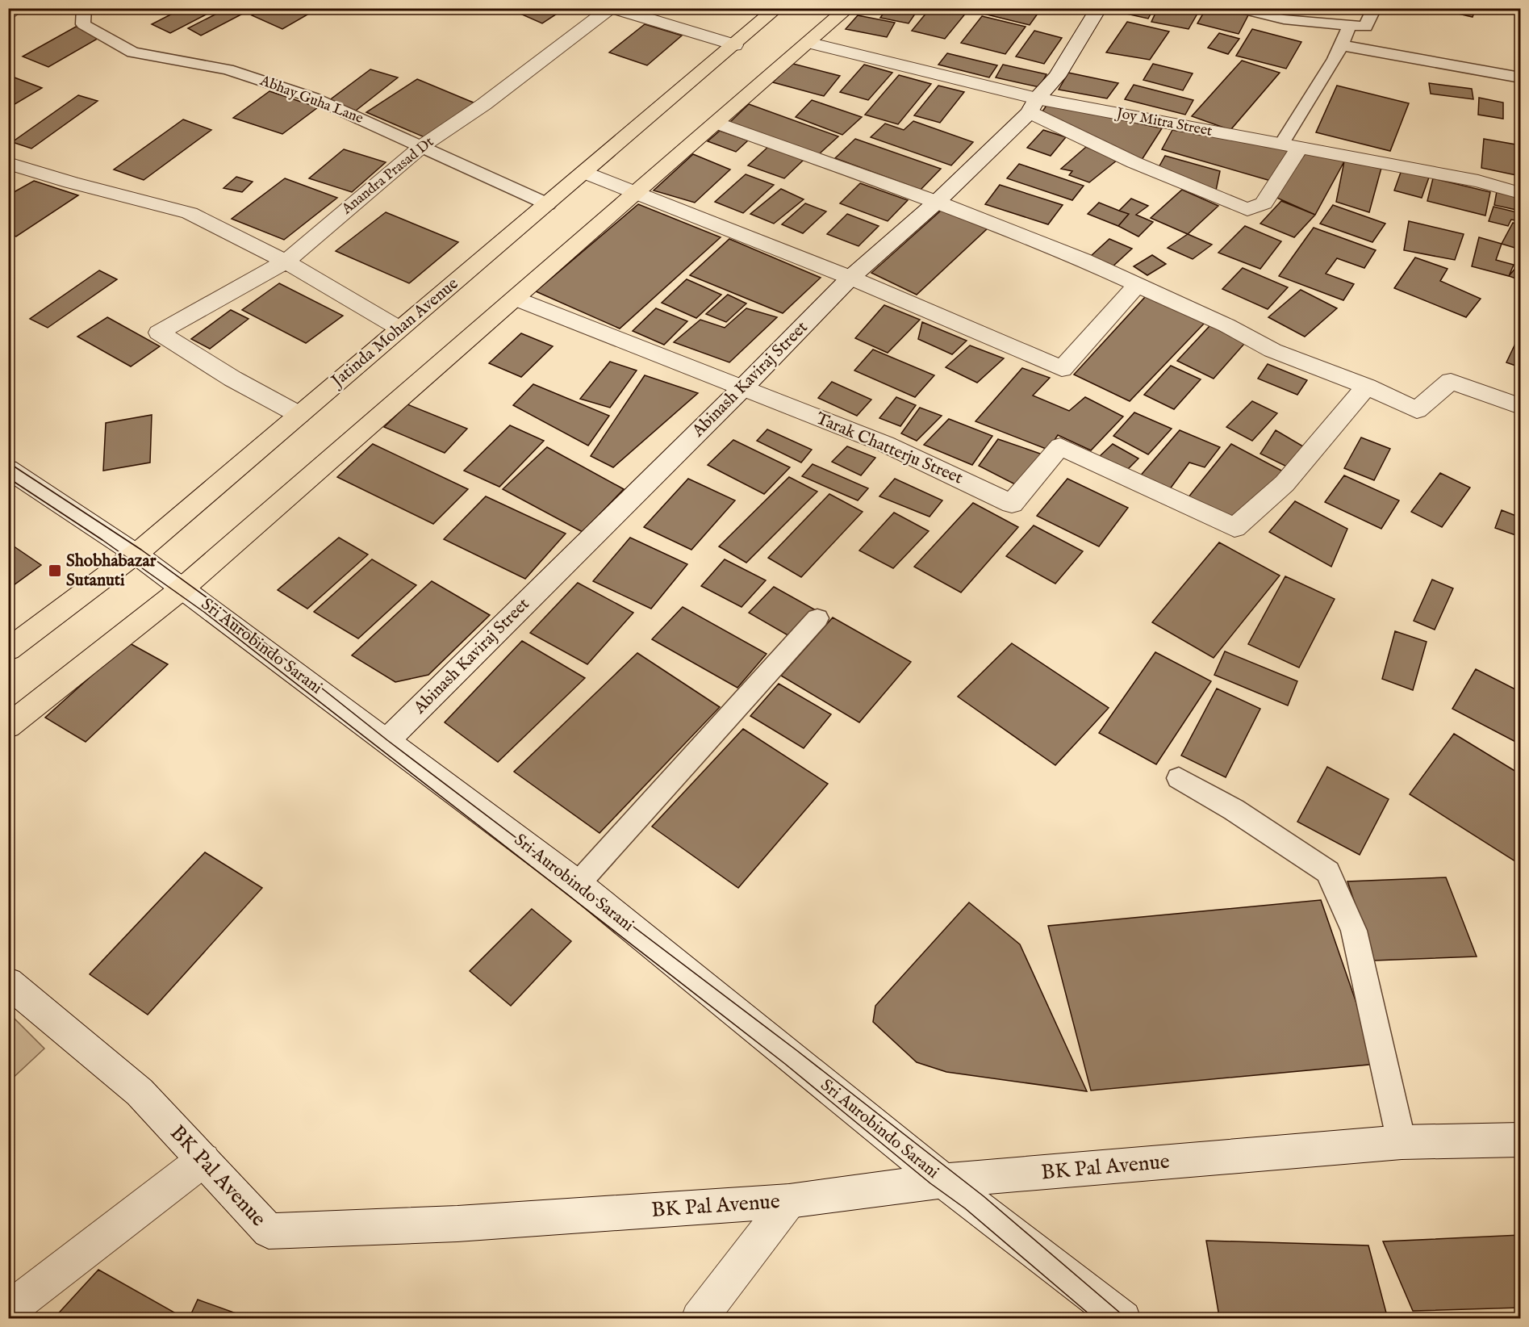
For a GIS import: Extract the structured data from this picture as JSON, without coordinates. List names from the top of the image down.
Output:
{
  "streets": {
    "main road": ["Jatinda Mohan Avenue"],
    "street": [
      "Joy Mitra Street",
      "Anandra Prasad Dt",
      "Abinash Kaviraj Street",
      "Tarak Chatterju Street",
      "Sri Aurobindo Sarani",
      "BK Pal Avenue"
    ],
    "lane": ["Abhay Guha Lane"]
  },
  "crossings": [
    ["Abhay Guha Lane", "Anandra Prasad Dt"],
    ["Abhay Guha Lane", "Jatinda Mohan Avenue"],
    ["Joy Mitra Street", "Abinash Kaviraj Street"],
    ["Anandra Prasad Dt", "Jatinda Mohan Avenue"],
    ["Jatinda Mohan Avenue", "Sri Aurobindo Sarani"],
    ["Abinash Kaviraj Street", "Tarak Chatterju Street"],
    ["Abinash Kaviraj Street", "Sri Aurobindo Sarani"],
    ["Sri Aurobindo Sarani", "BK Pal Avenue"]
  ],
  "places": {
    "transit": ["Shobhabazar Sutanuti"]
  }
}
